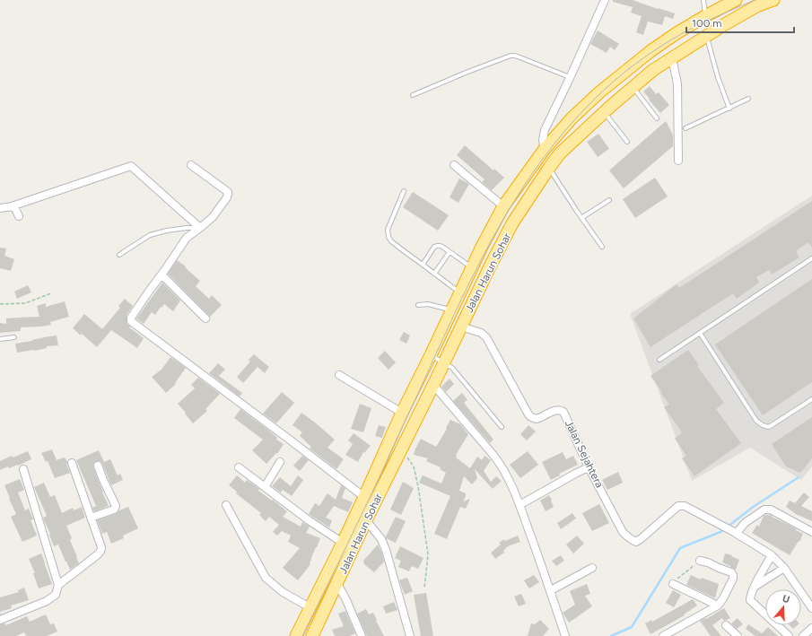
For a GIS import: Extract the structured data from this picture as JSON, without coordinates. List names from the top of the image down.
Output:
{
  "streets": {
    "highway": ["Jalan Harun Sohar"],
    "street": ["Jalan Sejahtera"]
  },
  "crossings": [
    ["Jalan Harun Sohar", "Jalan Sejahtera"]
  ],
  "scale_bar": "100 m",
  "north": "top"
}
